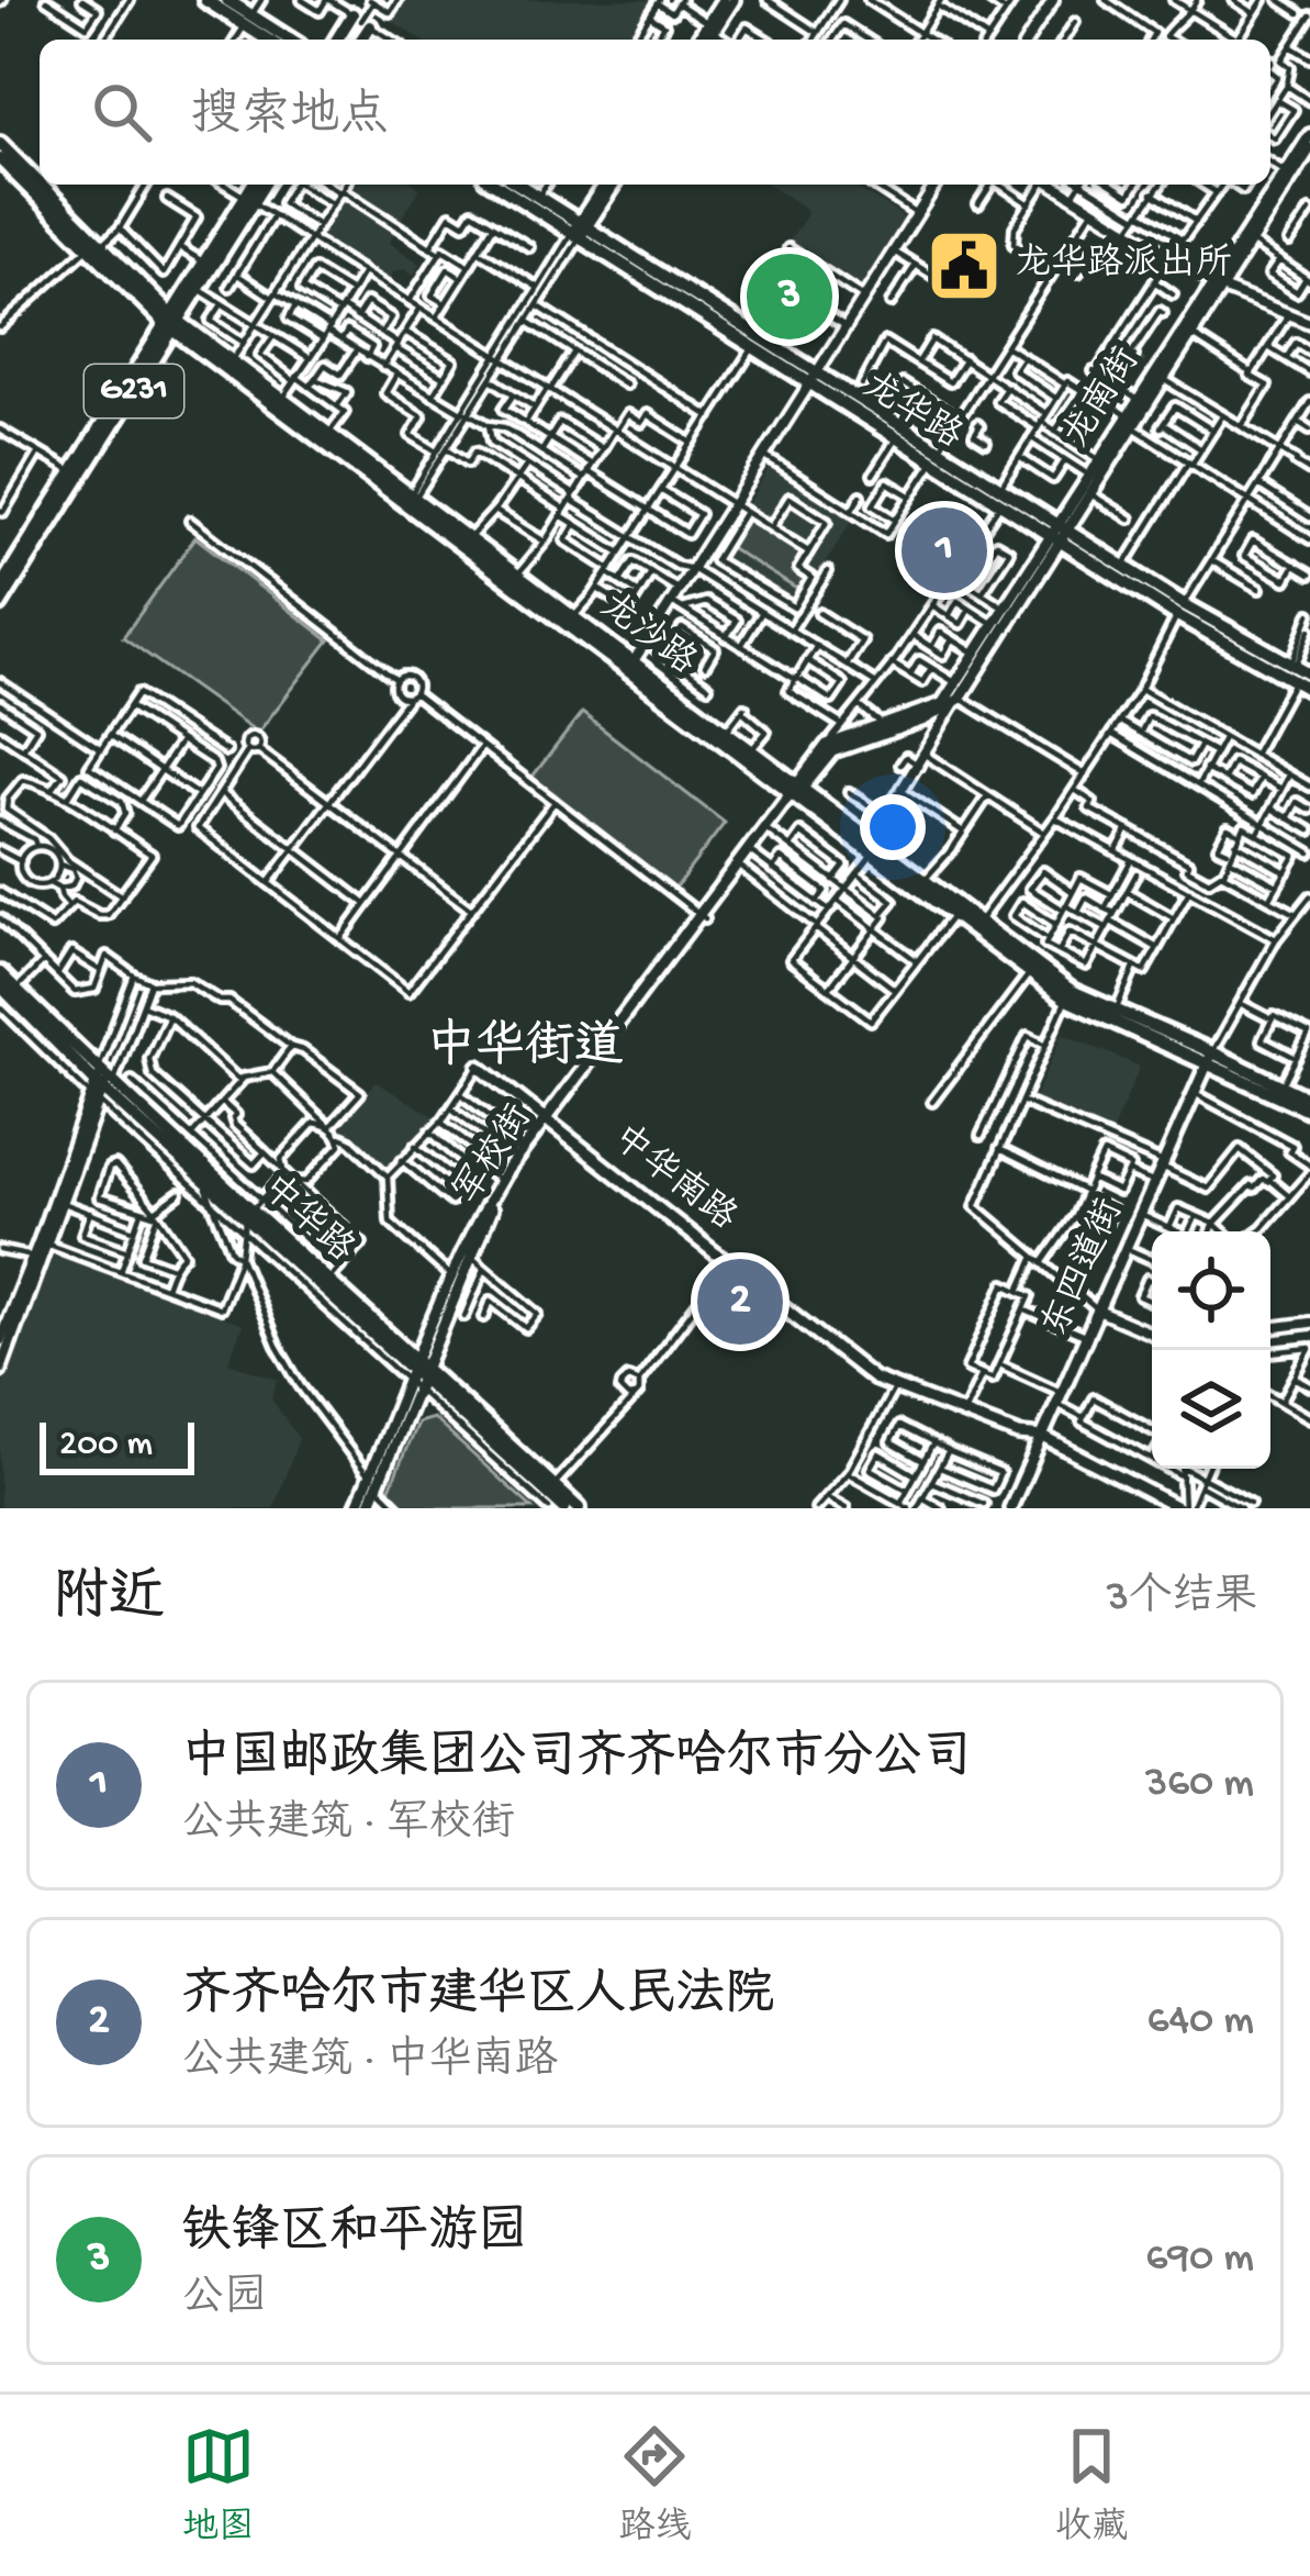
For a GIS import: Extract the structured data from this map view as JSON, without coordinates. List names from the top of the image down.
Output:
{
  "streets": {
    "main road": [
      "G231",
      "龙南街",
      "龙华路",
      "龙沙路",
      "军校街",
      "中华南路",
      "中华路",
      "东四道街"
    ]
  },
  "crossings": [
    ["G231", "龙沙路"],
    ["龙南街", "龙华路"],
    ["龙南街", "军校街"],
    ["龙华路", "军校街"],
    ["龙沙路", "军校街"],
    ["龙沙路", "东四道街"],
    ["军校街", "中华南路"],
    ["军校街", "中华路"],
    ["中华南路", "东四道街"]
  ],
  "districts": ["中华街道"],
  "places": {
    "public building": ["龙华路派出所"]
  },
  "scale_bar": "200 m",
  "page": {
    "search": "搜索地点",
    "pins": ["3", "1", "2"],
    "scale": "200 m",
    "heading": ["附近", "3个结果"],
    "list": [
      {
        "mark": "1",
        "name": "中国邮政集团公司齐齐哈尔市分公司",
        "note": "公共建筑 · 军校街",
        "value": "360 m"
      },
      {
        "mark": "2",
        "name": "齐齐哈尔市建华区人民法院",
        "note": "公共建筑 · 中华南路",
        "value": "640 m"
      },
      {
        "mark": "3",
        "name": "铁锋区和平游园",
        "note": "公园",
        "value": "690 m"
      }
    ],
    "nav": ["地图", "路线", "收藏"]
  }
}
